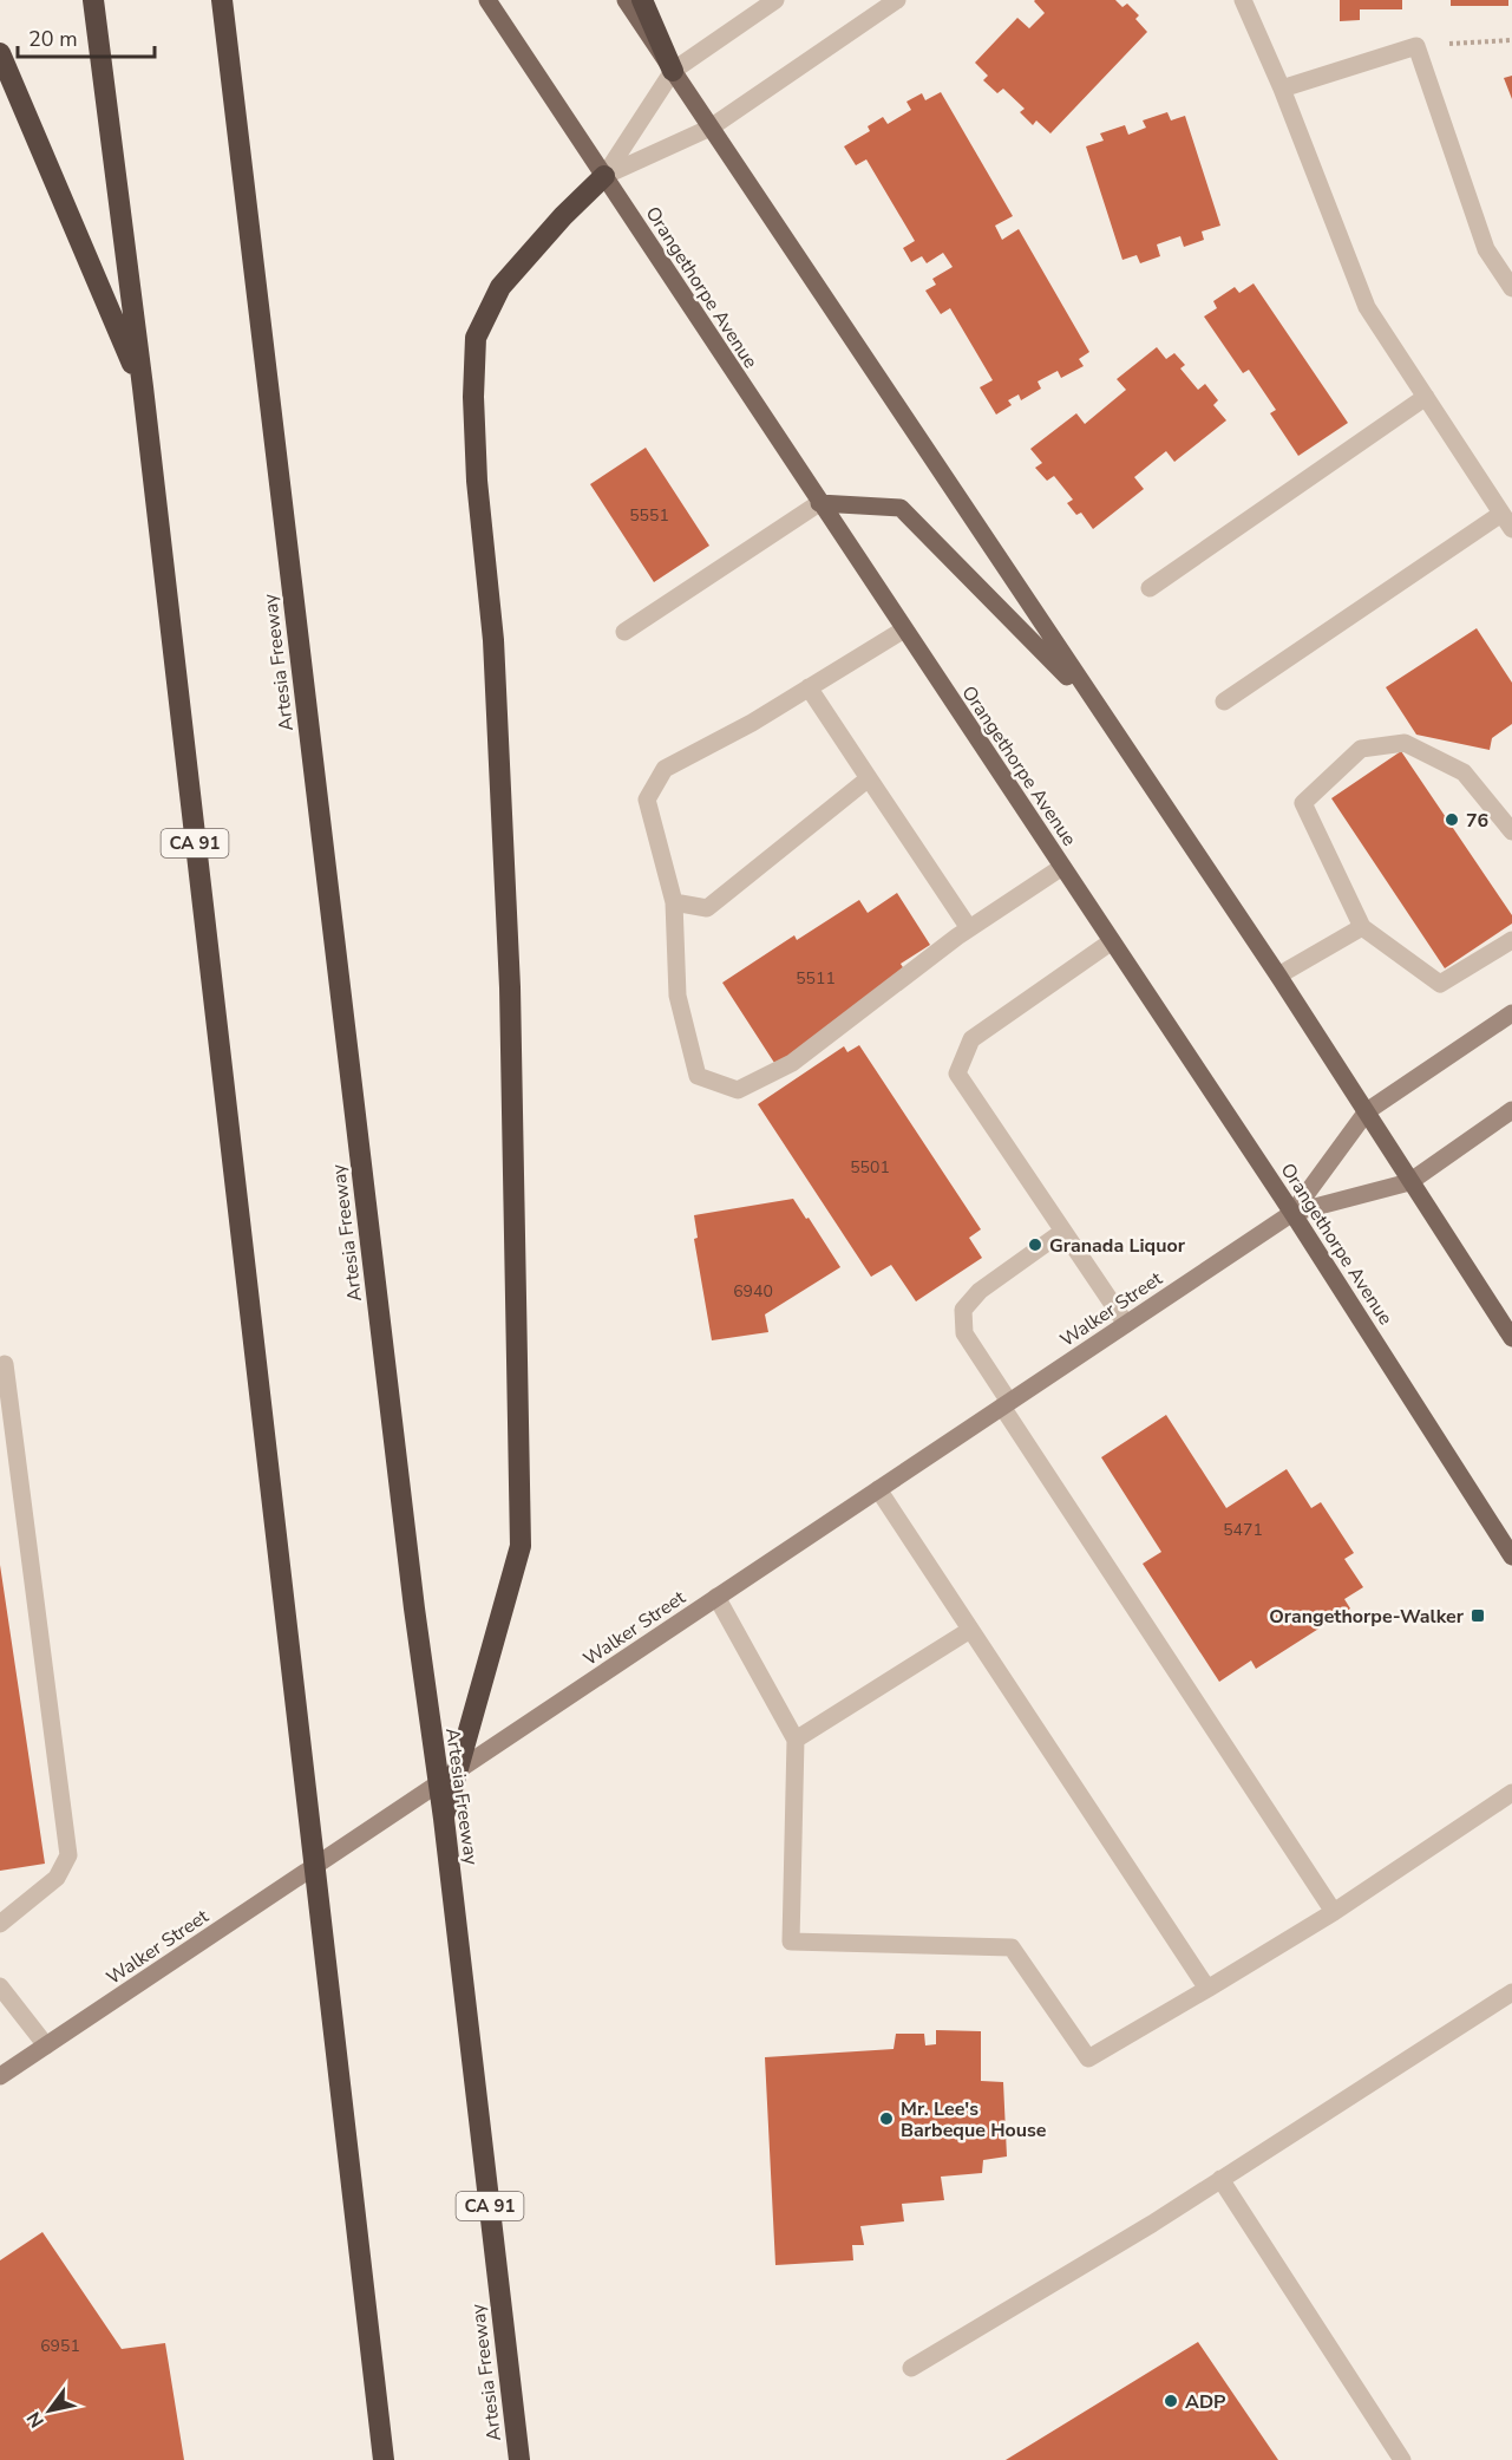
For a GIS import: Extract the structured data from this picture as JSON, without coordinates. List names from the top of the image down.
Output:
{
  "streets": {
    "highway": ["Artesia Freeway", "CA 91"],
    "main road": ["Orangethorpe Avenue", "Walker Street"]
  },
  "crossings": [
    ["Orangethorpe Avenue", "Walker Street"]
  ],
  "places": {
    "other": [
      "76",
      "Granada Liquor",
      "Mr. Lee's Barbeque House",
      "ADP"
    ],
    "transit": ["Orangethorpe-Walker"]
  },
  "house_numbers": [
    "5551",
    "5511",
    "5501",
    "6940",
    "5471",
    "6951"
  ],
  "scale_bar": "20 m",
  "north": "bottom left"
}
